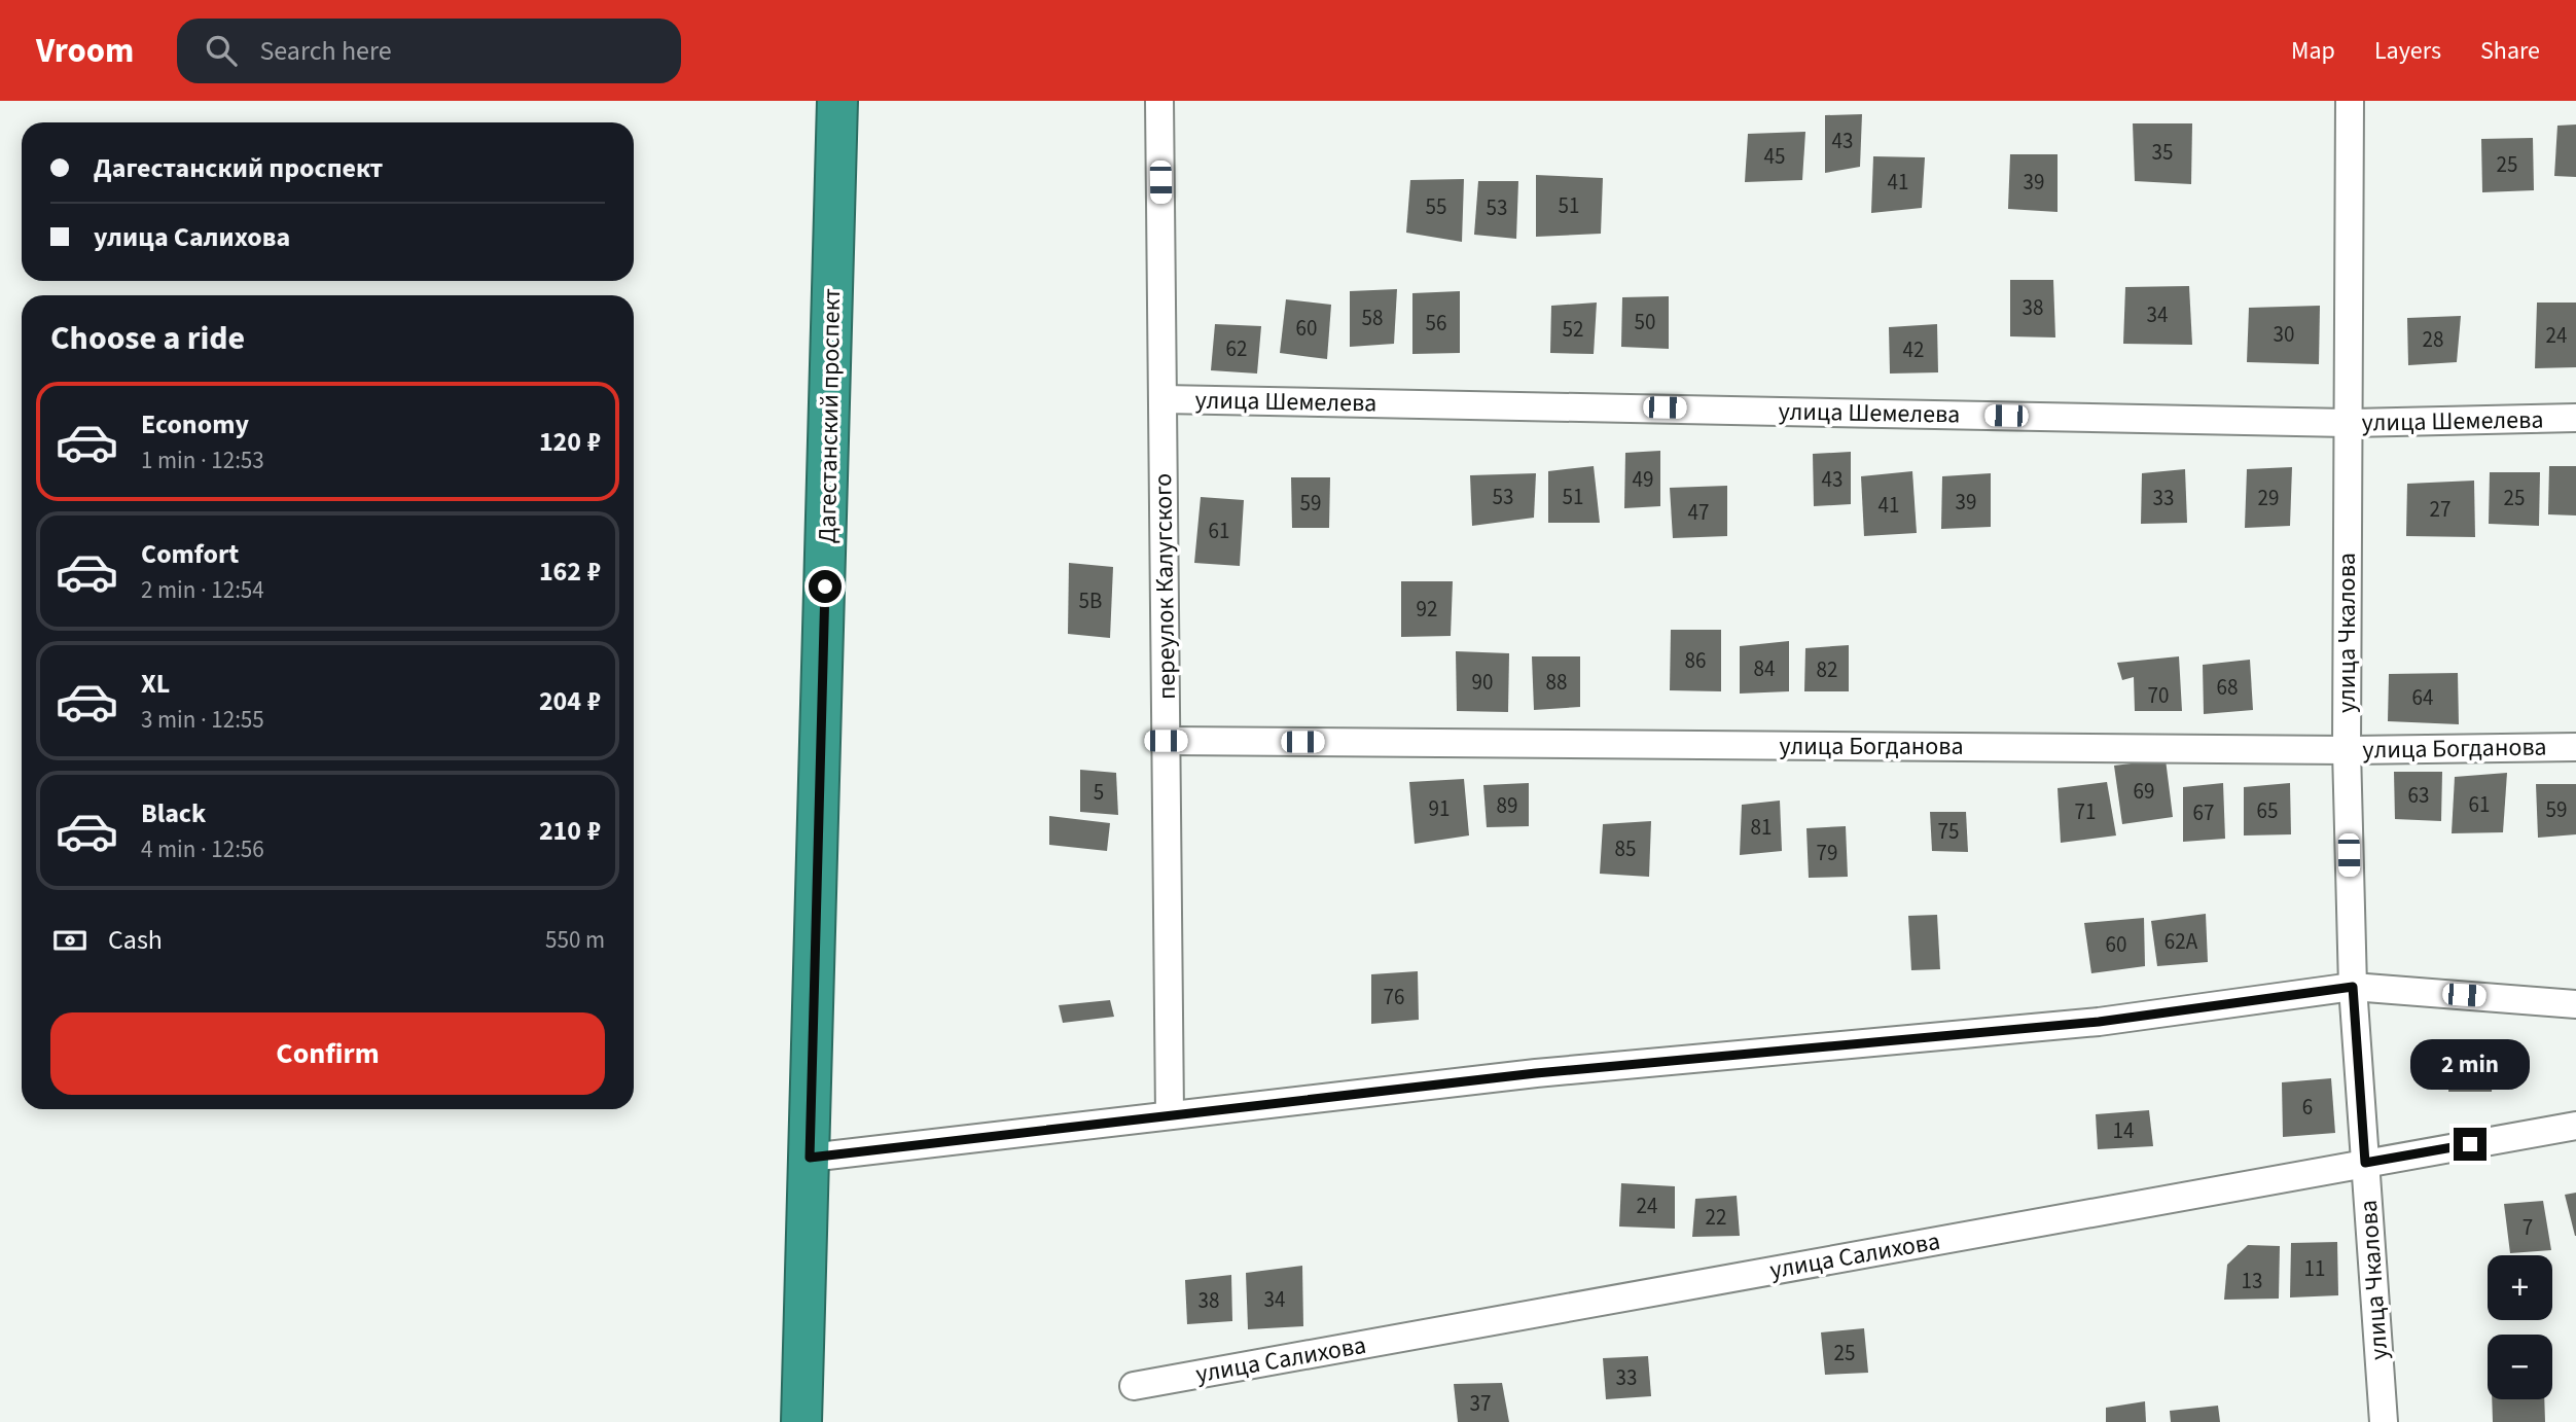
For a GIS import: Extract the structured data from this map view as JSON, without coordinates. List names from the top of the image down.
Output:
{
  "streets": {
    "highway": ["Дагестанский проспект"],
    "street": [
      "улица Шемелева",
      "переулок Калугского",
      "улица Чкалова",
      "улица Богданова",
      "улица Салихова"
    ]
  },
  "crossings": [
    ["улица Шемелева", "переулок Калугского"],
    ["улица Шемелева", "улица Чкалова"],
    ["переулок Калугского", "улица Богданова"],
    ["улица Чкалова", "улица Богданова"],
    ["улица Чкалова", "улица Салихова"]
  ],
  "house_numbers": [
    "43",
    "35",
    "45",
    "25",
    "41",
    "39",
    "51",
    "55",
    "53",
    "38",
    "34",
    "58",
    "50",
    "56",
    "60",
    "52",
    "30",
    "24",
    "28",
    "62",
    "42",
    "49",
    "43",
    "53",
    "51",
    "33",
    "29",
    "25",
    "39",
    "59",
    "41",
    "27",
    "47",
    "61",
    "5В",
    "92",
    "86",
    "84",
    "82",
    "90",
    "88",
    "68",
    "70",
    "64",
    "69",
    "5",
    "63",
    "61",
    "89",
    "91",
    "59",
    "65",
    "71",
    "67",
    "81",
    "75",
    "85",
    "79",
    "62А",
    "60",
    "76",
    "6",
    "14",
    "24",
    "22",
    "7",
    "11",
    "13",
    "34",
    "38",
    "25",
    "33",
    "37"
  ],
  "page": {
    "header": "Vroom",
    "search": "Search here",
    "nav": ["Map", "Layers", "Share"],
    "banner": ["Дагестанский проспект", "улица Салихова"],
    "heading": "Choose a ride",
    "list": [
      {
        "name": "Economy",
        "note": "1 min · 12:53",
        "value": "120 ₽"
      },
      {
        "name": "Comfort",
        "note": "2 min · 12:54",
        "value": "162 ₽"
      },
      {
        "name": "XL",
        "note": "3 min · 12:55",
        "value": "204 ₽"
      },
      {
        "name": "Black",
        "note": "4 min · 12:56",
        "value": "210 ₽"
      }
    ],
    "pay": ["Cash", "550 m"],
    "buttons": "Confirm",
    "bubble": "2 min",
    "map_buttons": ["+", "−"]
  }
}
